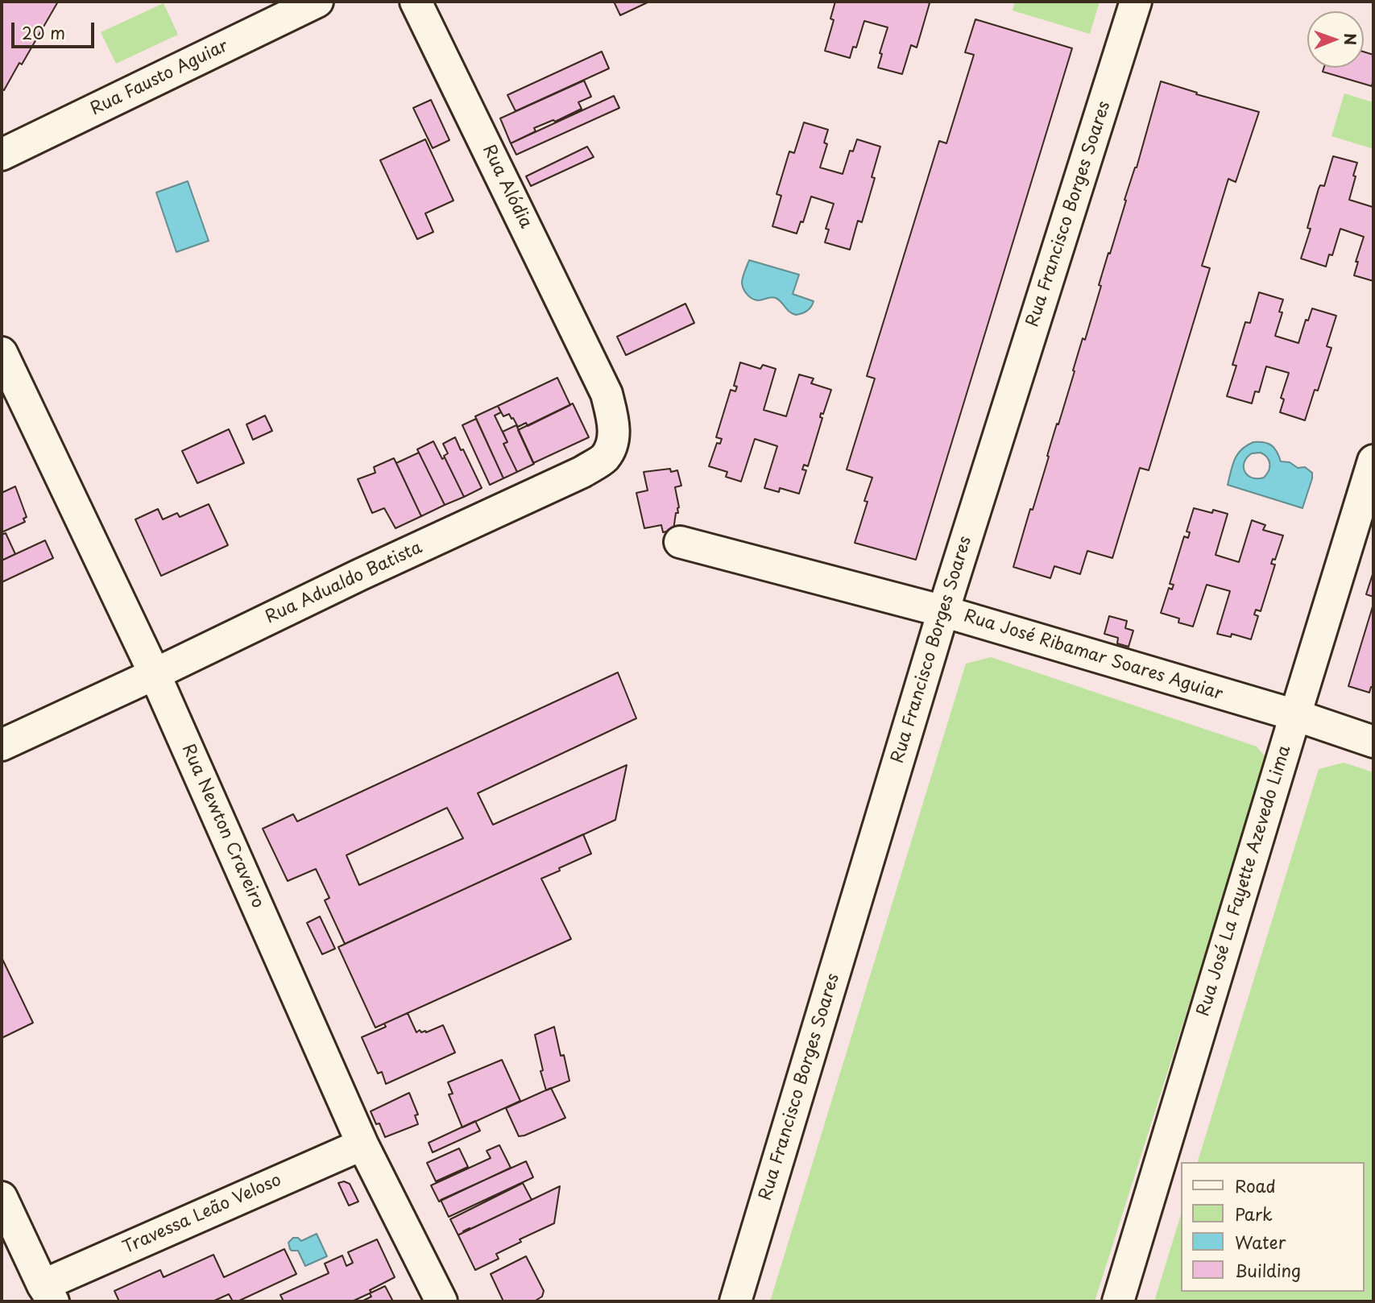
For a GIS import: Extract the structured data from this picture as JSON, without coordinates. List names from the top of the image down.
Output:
{
  "streets": {
    "street": [
      "Rua Fausto Aguiar",
      "Rua Alódia",
      "Rua Francisco Borges Soares",
      "Rua Adualdo Batista",
      "Rua José Ribamar Soares Aguiar",
      "Rua Newton Craveiro",
      "Rua José La Fayette Azevedo Lima",
      "Travessa Leão Veloso"
    ]
  },
  "crossings": [
    ["Rua Alódia", "Rua Adualdo Batista"],
    ["Rua Francisco Borges Soares", "Rua José Ribamar Soares Aguiar"],
    ["Rua Adualdo Batista", "Rua Newton Craveiro"],
    ["Rua José Ribamar Soares Aguiar", "Rua José La Fayette Azevedo Lima"],
    ["Rua Newton Craveiro", "Travessa Leão Veloso"]
  ],
  "legend": [
    "Road",
    "Park",
    "Water",
    "Building"
  ],
  "scale_bar": "20 m",
  "north": "right"
}
